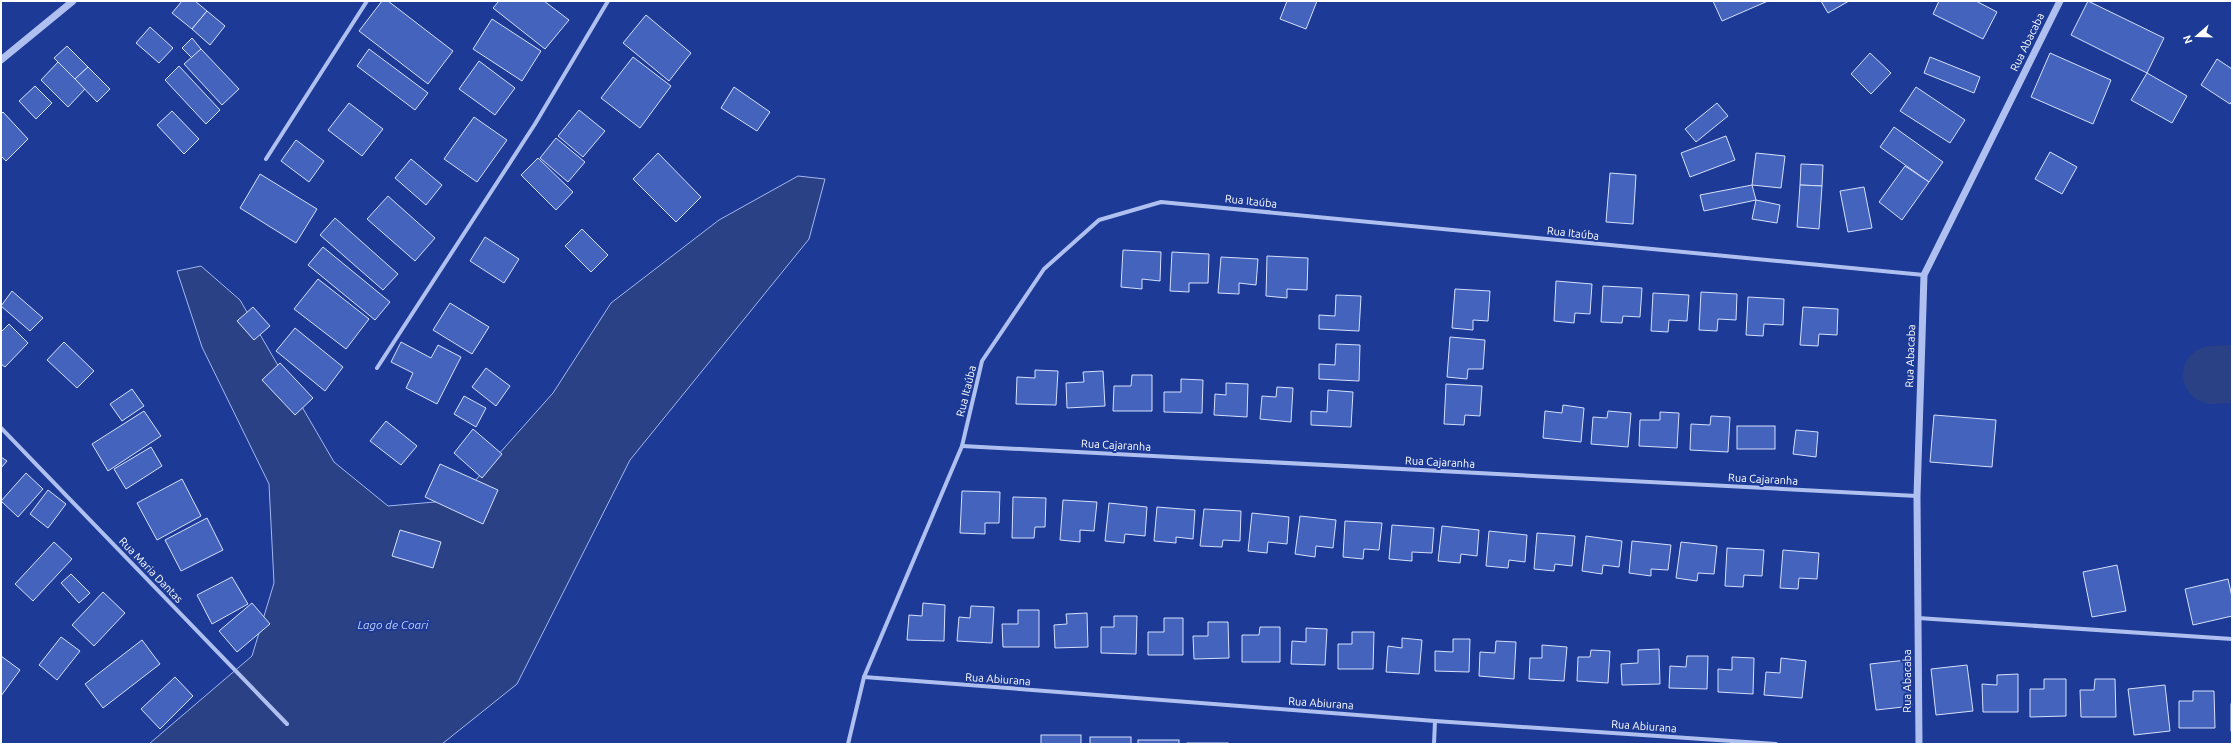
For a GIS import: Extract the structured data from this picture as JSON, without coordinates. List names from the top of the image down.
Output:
{
  "streets": {
    "street": [
      "Rua Abacaba",
      "Rua Itaúba",
      "Rua Cajaranha",
      "Rua Maria Dantas",
      "Rua Abiurana"
    ]
  },
  "crossings": [
    ["Rua Abacaba", "Rua Itaúba"],
    ["Rua Abacaba", "Rua Cajaranha"],
    ["Rua Itaúba", "Rua Cajaranha"],
    ["Rua Itaúba", "Rua Abiurana"]
  ],
  "water": ["Lago de Coari"],
  "north": "left"
}
